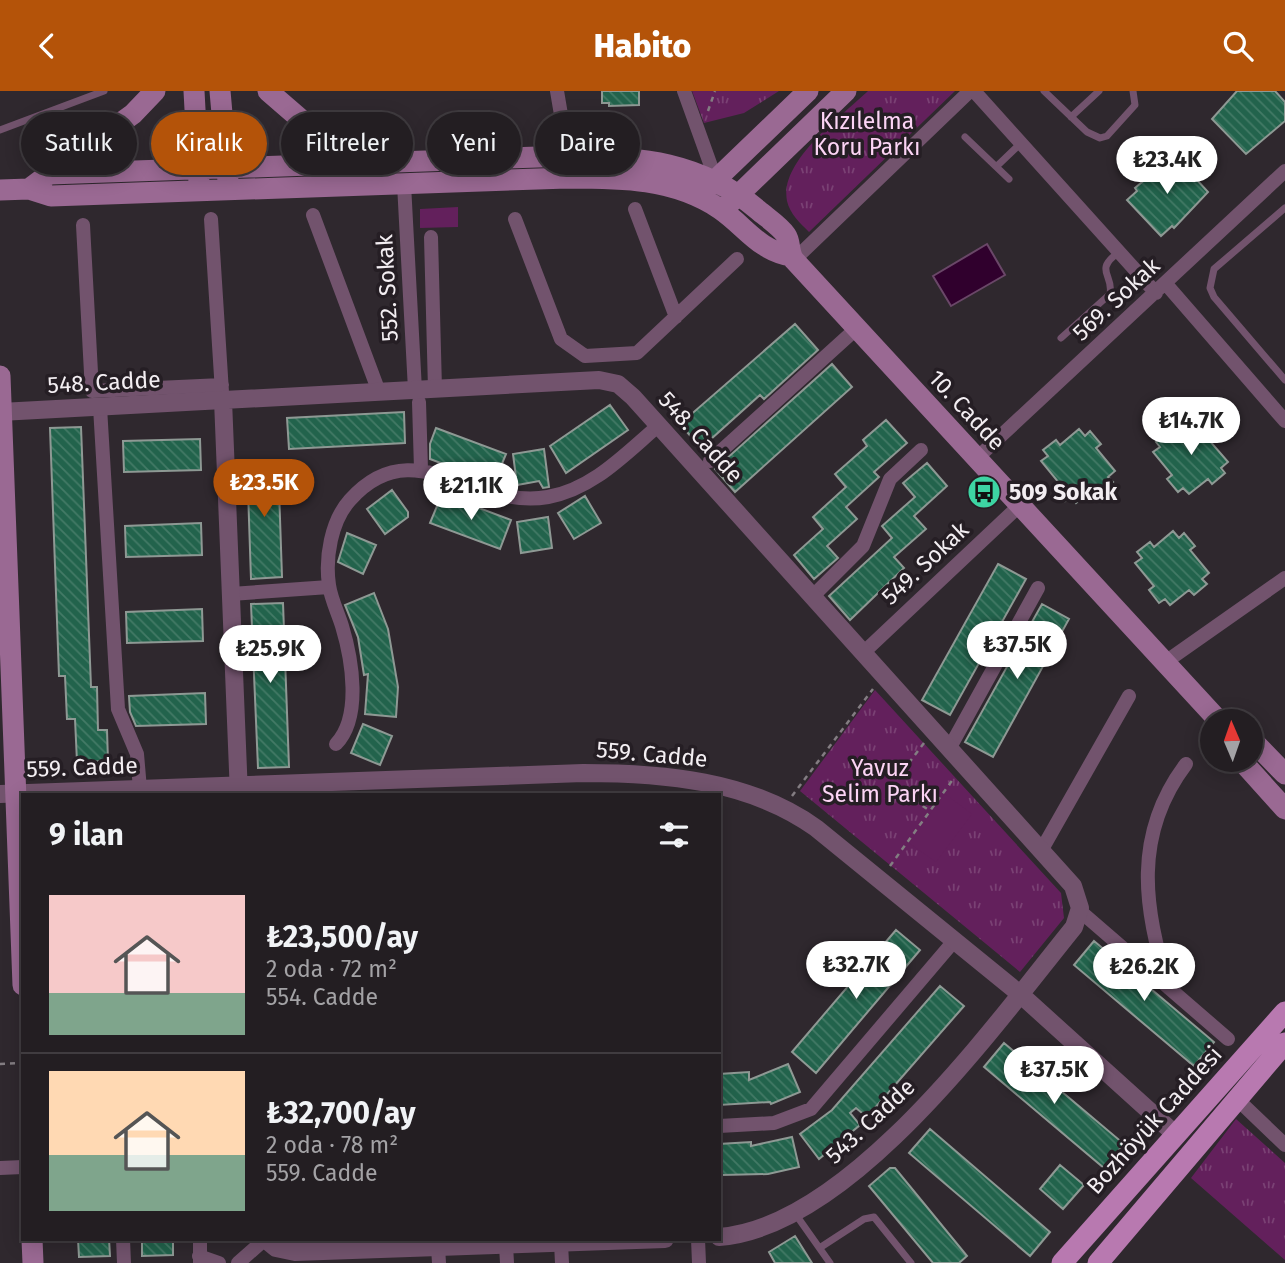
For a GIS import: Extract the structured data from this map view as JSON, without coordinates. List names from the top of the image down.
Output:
{
  "streets": {
    "main road": ["10. Cadde", "Bozhöyük Caddesi"],
    "street": [
      "552. Sokak",
      "569. Sokak",
      "548. Cadde",
      "549. Sokak",
      "559. Cadde",
      "543. Cadde"
    ]
  },
  "crossings": [
    ["552. Sokak", "548. Cadde"],
    ["552. Sokak", "10. Cadde"],
    ["569. Sokak", "10. Cadde"],
    ["548. Cadde", "549. Sokak"],
    ["10. Cadde", "549. Sokak"],
    ["559. Cadde", "Bozhöyük Caddesi"],
    ["559. Cadde", "543. Cadde"]
  ],
  "parks": ["Kızılelma Koru Parkı", "Yavuz Selim Parkı"],
  "places": {
    "bus stop": ["509 Sokak"]
  },
  "north": "top",
  "page": {
    "header": "Habito",
    "chip": [
      "Satılık",
      "Kiralık",
      "Filtreler",
      "Yeni",
      "Daire"
    ],
    "price": [
      "₺23.4K",
      "₺14.7K",
      "₺23.5K",
      "₺21.1K",
      "₺37.5K",
      "₺25.9K",
      "₺32.7K",
      "₺26.2K",
      "₺37.5K"
    ],
    "heading": "9 ilan",
    "list": [
      {
        "name": "₺23,500/ay",
        "note": "2 oda · 72 m² · 554. Cadde"
      },
      {
        "name": "₺32,700/ay",
        "note": "2 oda · 78 m² · 559. Cadde"
      }
    ]
  }
}
